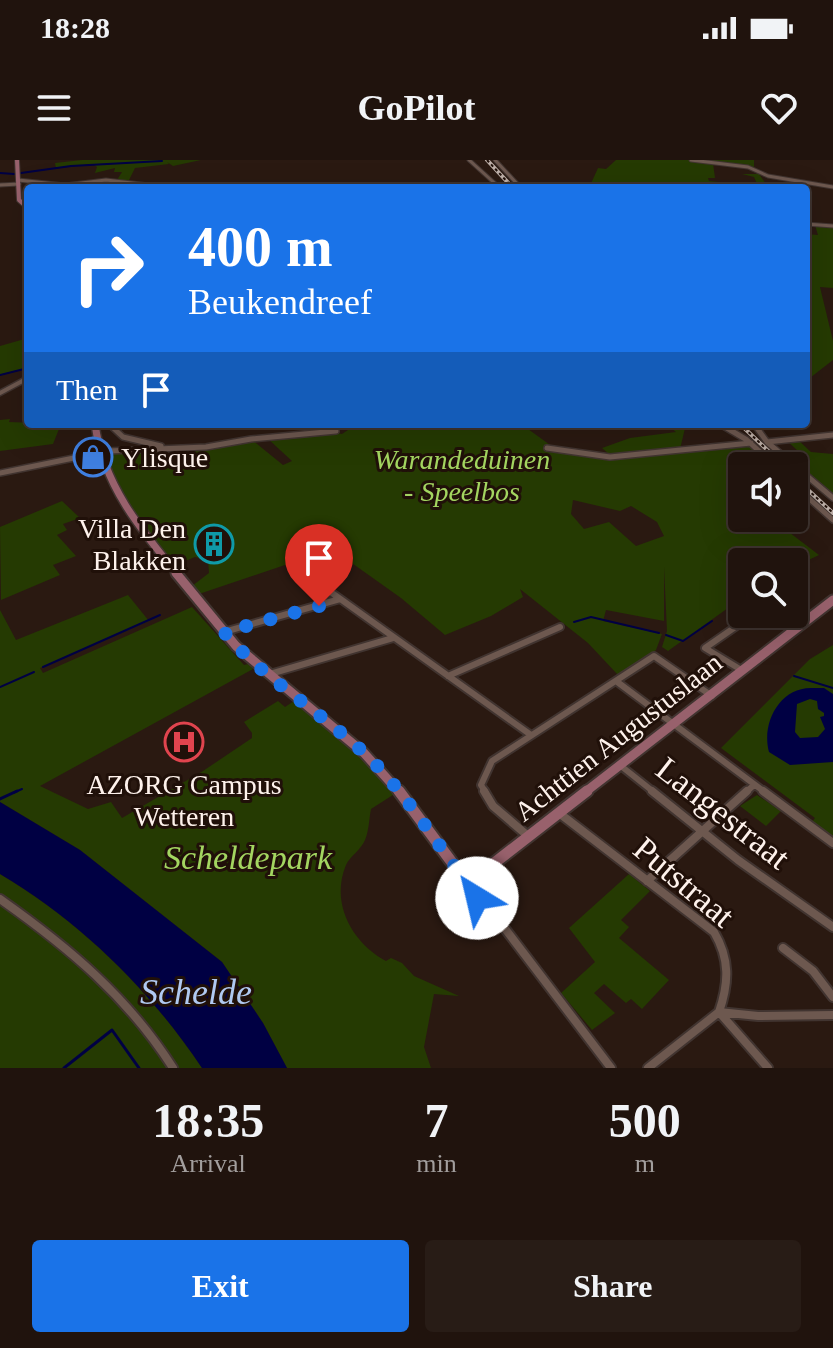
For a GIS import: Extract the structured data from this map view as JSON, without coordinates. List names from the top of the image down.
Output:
{
  "streets": {
    "main road": ["Achttien Augustuslaan"],
    "street": ["Langestraat", "Putstraat"]
  },
  "crossings": [
    ["Achttien Augustuslaan", "Langestraat"],
    ["Achttien Augustuslaan", "Putstraat"]
  ],
  "water": ["Schelde"],
  "parks": ["Warandeduinen - Speelbos", "Scheldepark"],
  "places": {
    "shop": ["Ylisque"],
    "building": ["Villa Den Blakken"],
    "hospital": ["AZORG Campus Wetteren"]
  },
  "page": {
    "status": "18:28",
    "header": "GoPilot",
    "turn": ["400 m", "Beukendreef"],
    "then": "Then",
    "eta": [
      "18:35",
      "Arrival",
      "7",
      "min",
      "500",
      "m"
    ],
    "buttons": ["Exit", "Share"]
  }
}
